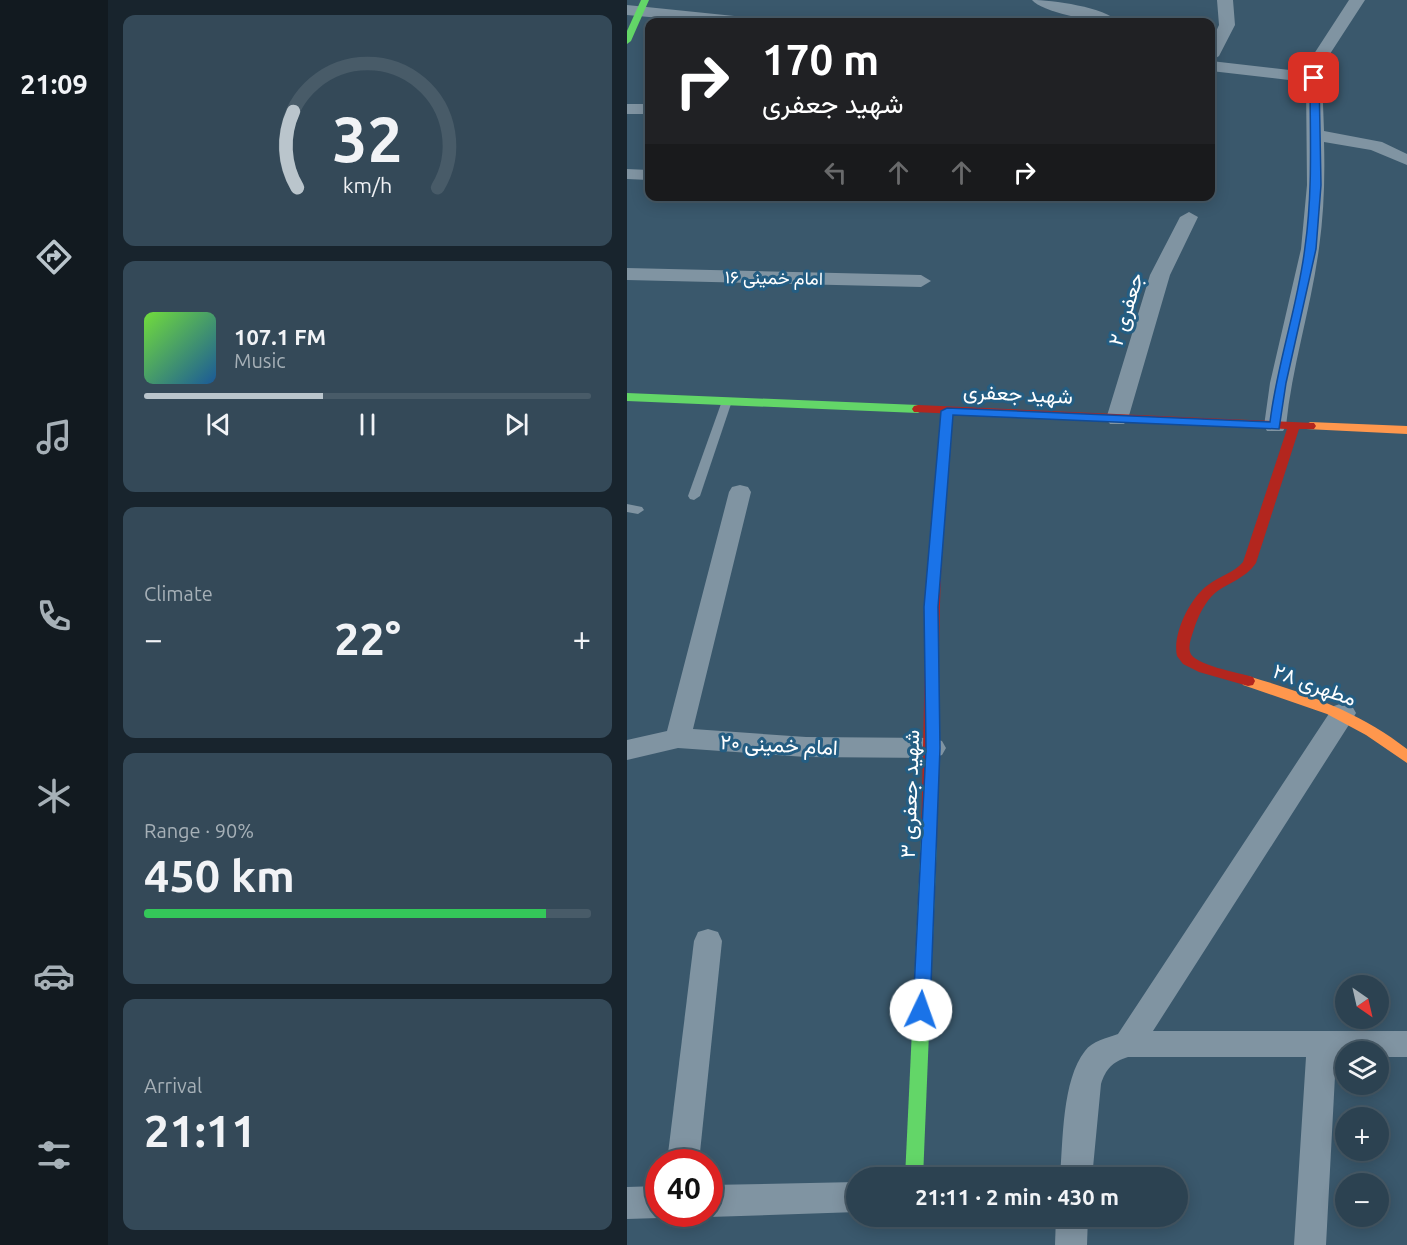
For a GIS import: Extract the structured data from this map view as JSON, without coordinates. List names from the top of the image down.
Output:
{
  "streets": {
    "street": [
      "امام خمینی ۱۶",
      "جعفری ۲",
      "شهید جعفری",
      "مطهری ۲۸",
      "امام خمینی ۲۰",
      "شهید جعفری ۳"
    ]
  },
  "crossings": [
    ["جعفری ۲", "شهید جعفری"],
    ["شهید جعفری", "مطهری ۲۸"],
    ["شهید جعفری", "شهید جعفری ۳"],
    ["امام خمینی ۲۰", "شهید جعفری ۳"]
  ],
  "north": "bottom right",
  "page": {
    "tabs": "21:09",
    "turn": ["170 m", "شهید جعفری"],
    "song": ["107.1 FM", "Music"],
    "tile": [
      "Climate",
      ["Range · 90%", "450 km"],
      ["Arrival", "21:11"]
    ],
    "heat": ["−", "22°", "+"],
    "map_buttons": ["+", "−"],
    "limit": "40",
    "trip": "21:11 · 2 min · 430 m",
    "gauge": ["32", "km/h"]
  }
}
